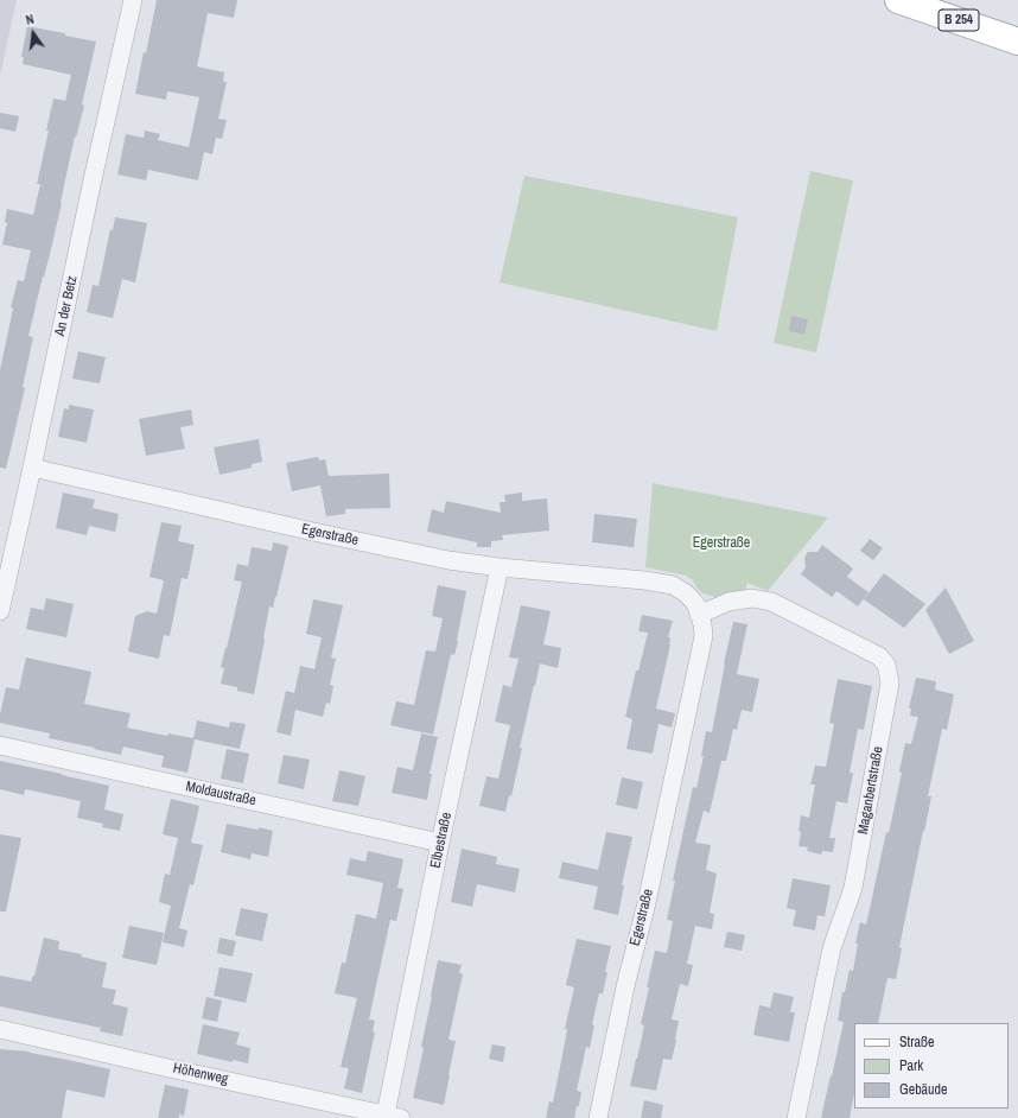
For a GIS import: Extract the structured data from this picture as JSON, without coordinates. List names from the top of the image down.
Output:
{
  "streets": {
    "main road": ["B 254"],
    "street": [
      "An der Betz",
      "Egerstraße",
      "Maganbertstraße",
      "Moldaustraße",
      "Elbestraße",
      "Höhenweg"
    ]
  },
  "crossings": [
    ["An der Betz", "Egerstraße"],
    ["Egerstraße", "Maganbertstraße"],
    ["Egerstraße", "Elbestraße"],
    ["Moldaustraße", "Elbestraße"],
    ["Elbestraße", "Höhenweg"]
  ],
  "parks": ["Egerstraße"],
  "legend": ["Straße", "Park", "Gebäude"],
  "north": "top"
}
